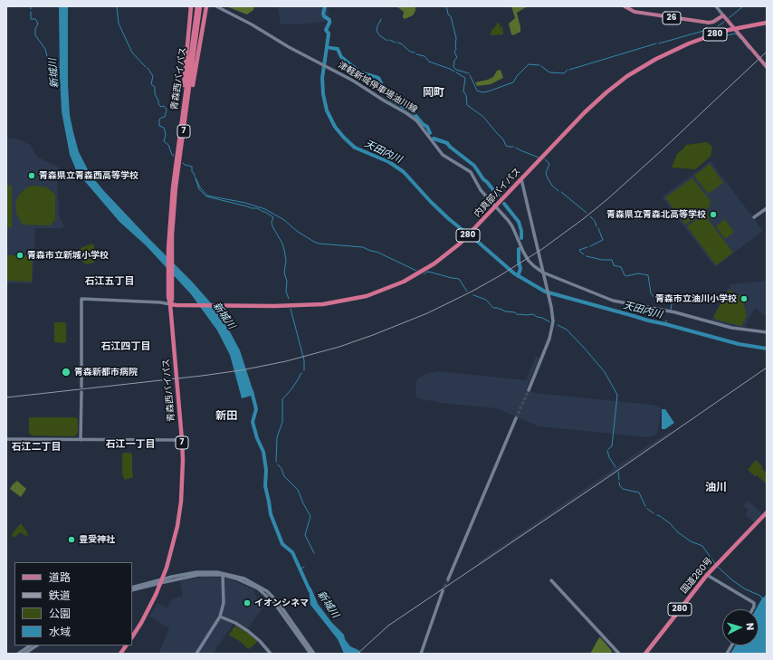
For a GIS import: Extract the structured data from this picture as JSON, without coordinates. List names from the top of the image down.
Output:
{
  "streets": {
    "highway": [
      "280",
      "青森西バイパス",
      "7",
      "内真部バイパス",
      "国道280号"
    ],
    "main road": ["26"],
    "street": ["津軽新城停車場油川線"]
  },
  "crossings": [
    ["青森西バイパス", "内真部バイパス"],
    ["津軽新城停車場油川線", "内真部バイパス"]
  ],
  "districts": [
    "岡町",
    "石江五丁目",
    "石江四丁目",
    "新田",
    "石江一丁目",
    "石江二丁目",
    "油川"
  ],
  "water": ["新城川", "天田内川"],
  "places": [
    "青森県立青森西高等学校",
    "青森県立青森北高等学校",
    "青森市立新城小学校",
    "青森市立油川小学校",
    "青森新都市病院",
    "豊受神社",
    "イオンシネマ"
  ],
  "legend": [
    "道路",
    "鉄道",
    "公園",
    "水域"
  ],
  "north": "right"
}
